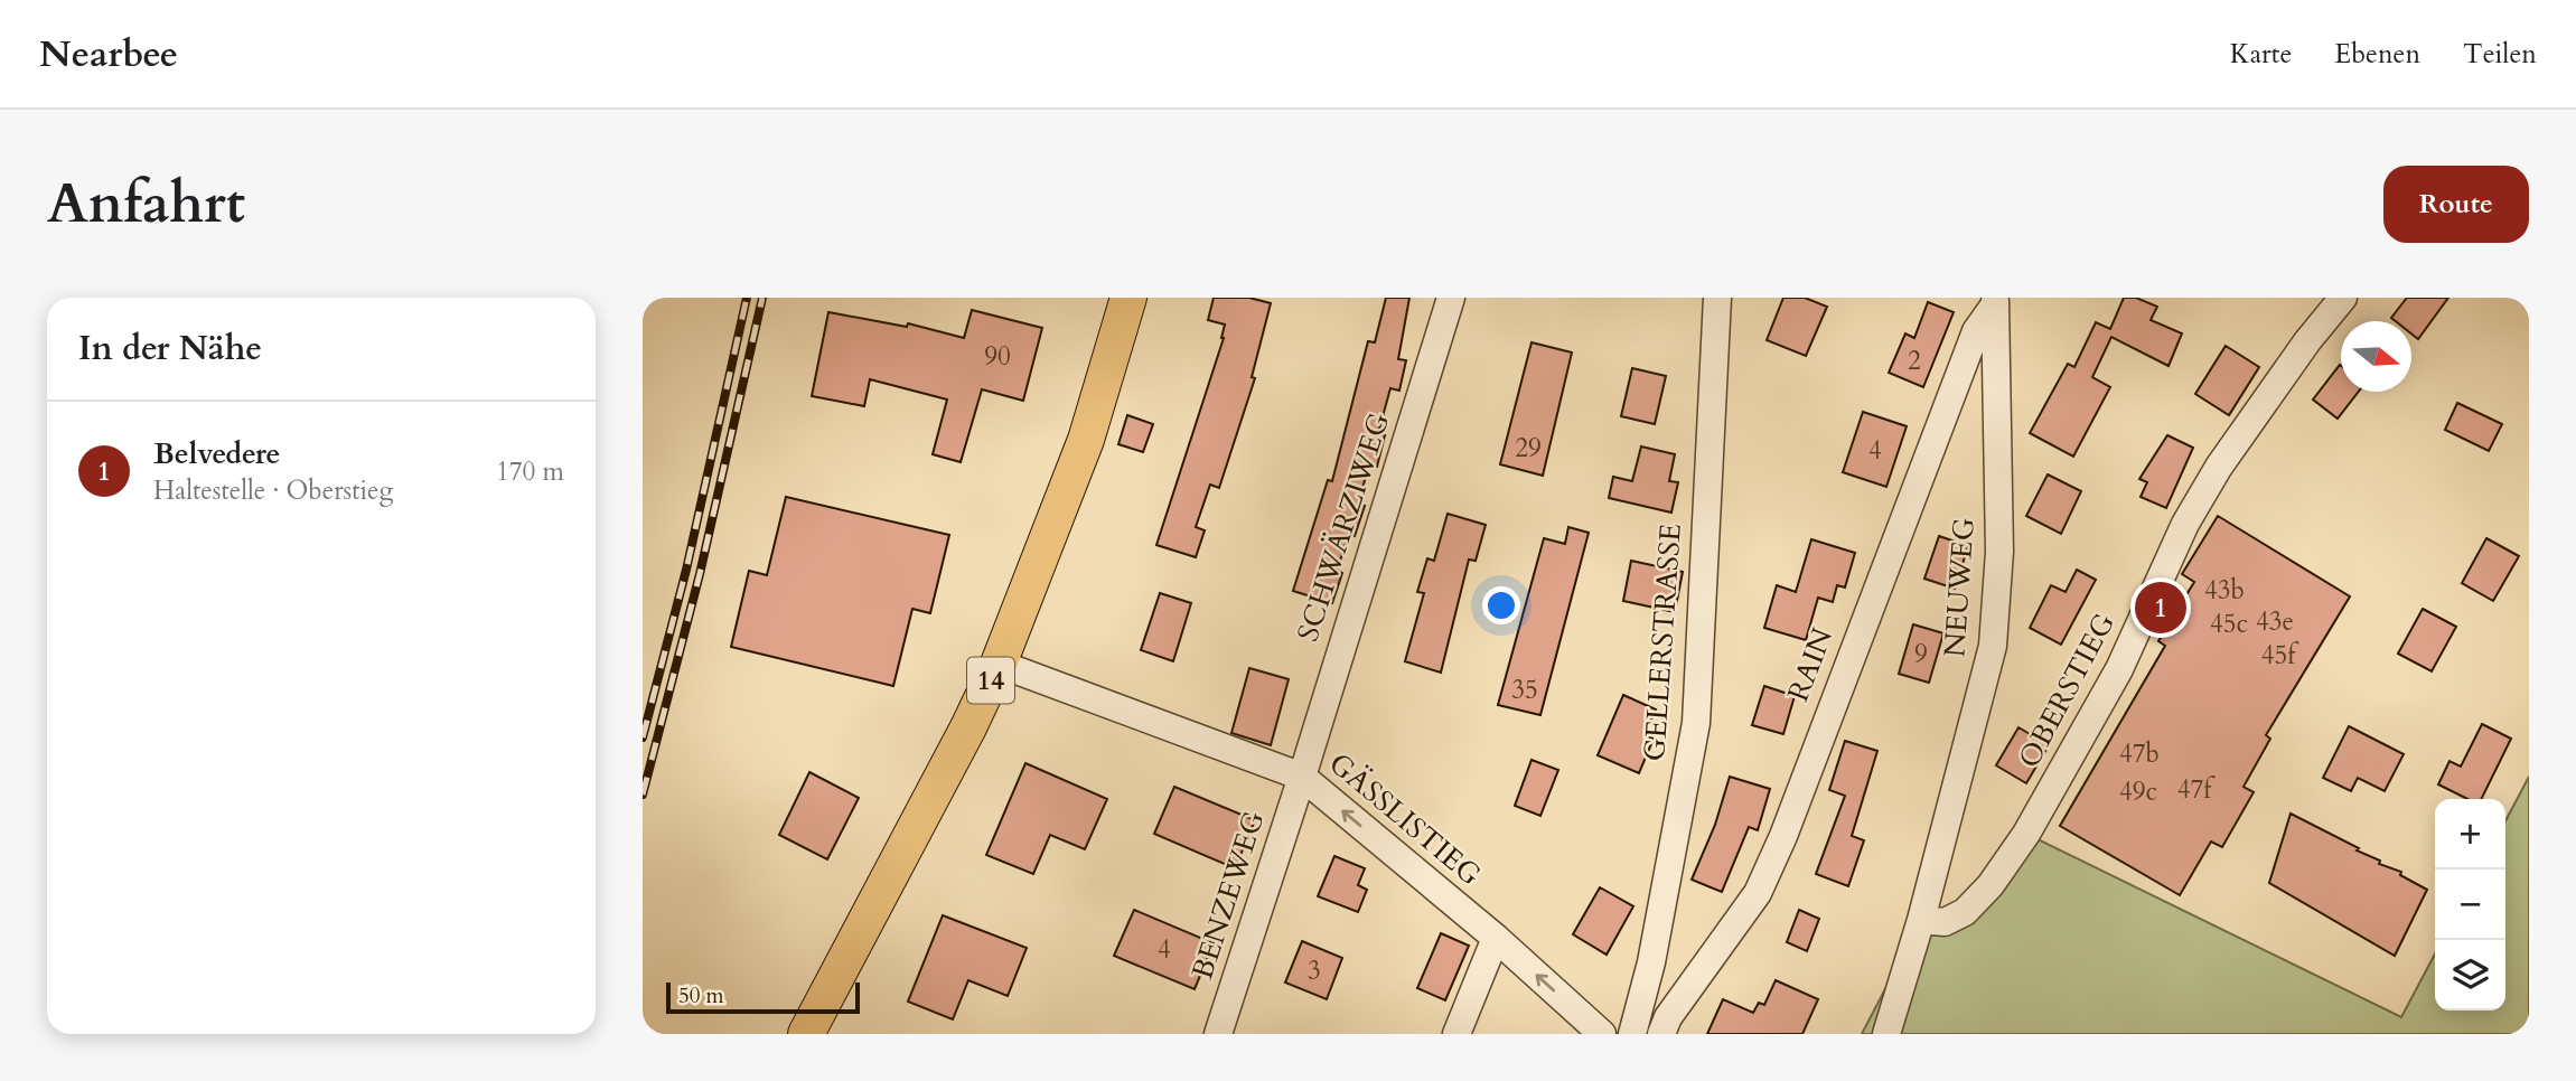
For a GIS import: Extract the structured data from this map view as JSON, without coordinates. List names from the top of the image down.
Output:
{
  "streets": {
    "main road": ["14"],
    "street": [
      "SCHWÄRZIWEG",
      "NEUWEG",
      "GELLERSTRASSE",
      "RAIN",
      "OBERSTIEG",
      "GÄSSLISTIEG",
      "BENZEWEG"
    ]
  },
  "crossings": [
    ["SCHWÄRZIWEG", "GÄSSLISTIEG"],
    ["SCHWÄRZIWEG", "BENZEWEG"],
    ["NEUWEG", "RAIN"],
    ["NEUWEG", "OBERSTIEG"],
    ["14", "GÄSSLISTIEG"],
    ["GÄSSLISTIEG", "BENZEWEG"]
  ],
  "one_way": ["GÄSSLISTIEG"],
  "house_numbers": [
    "90",
    "2",
    "29",
    "4",
    "43b",
    "43e",
    "45c",
    "9",
    "45f",
    "35",
    "47b",
    "47f",
    "49c",
    "4",
    "3"
  ],
  "scale_bar": "50 m",
  "north": "right",
  "page": {
    "header": "Nearbee",
    "nav": ["Karte", "Ebenen", "Teilen"],
    "buttons": "Route",
    "title": "Anfahrt",
    "heading": "In der Nähe",
    "list": [
      {
        "mark": "1",
        "name": "Belvedere",
        "note": "Haltestelle · Oberstieg",
        "value": "170 m"
      }
    ],
    "pins": "1",
    "map_buttons": ["+", "−"],
    "scale": "50 m"
  }
}
